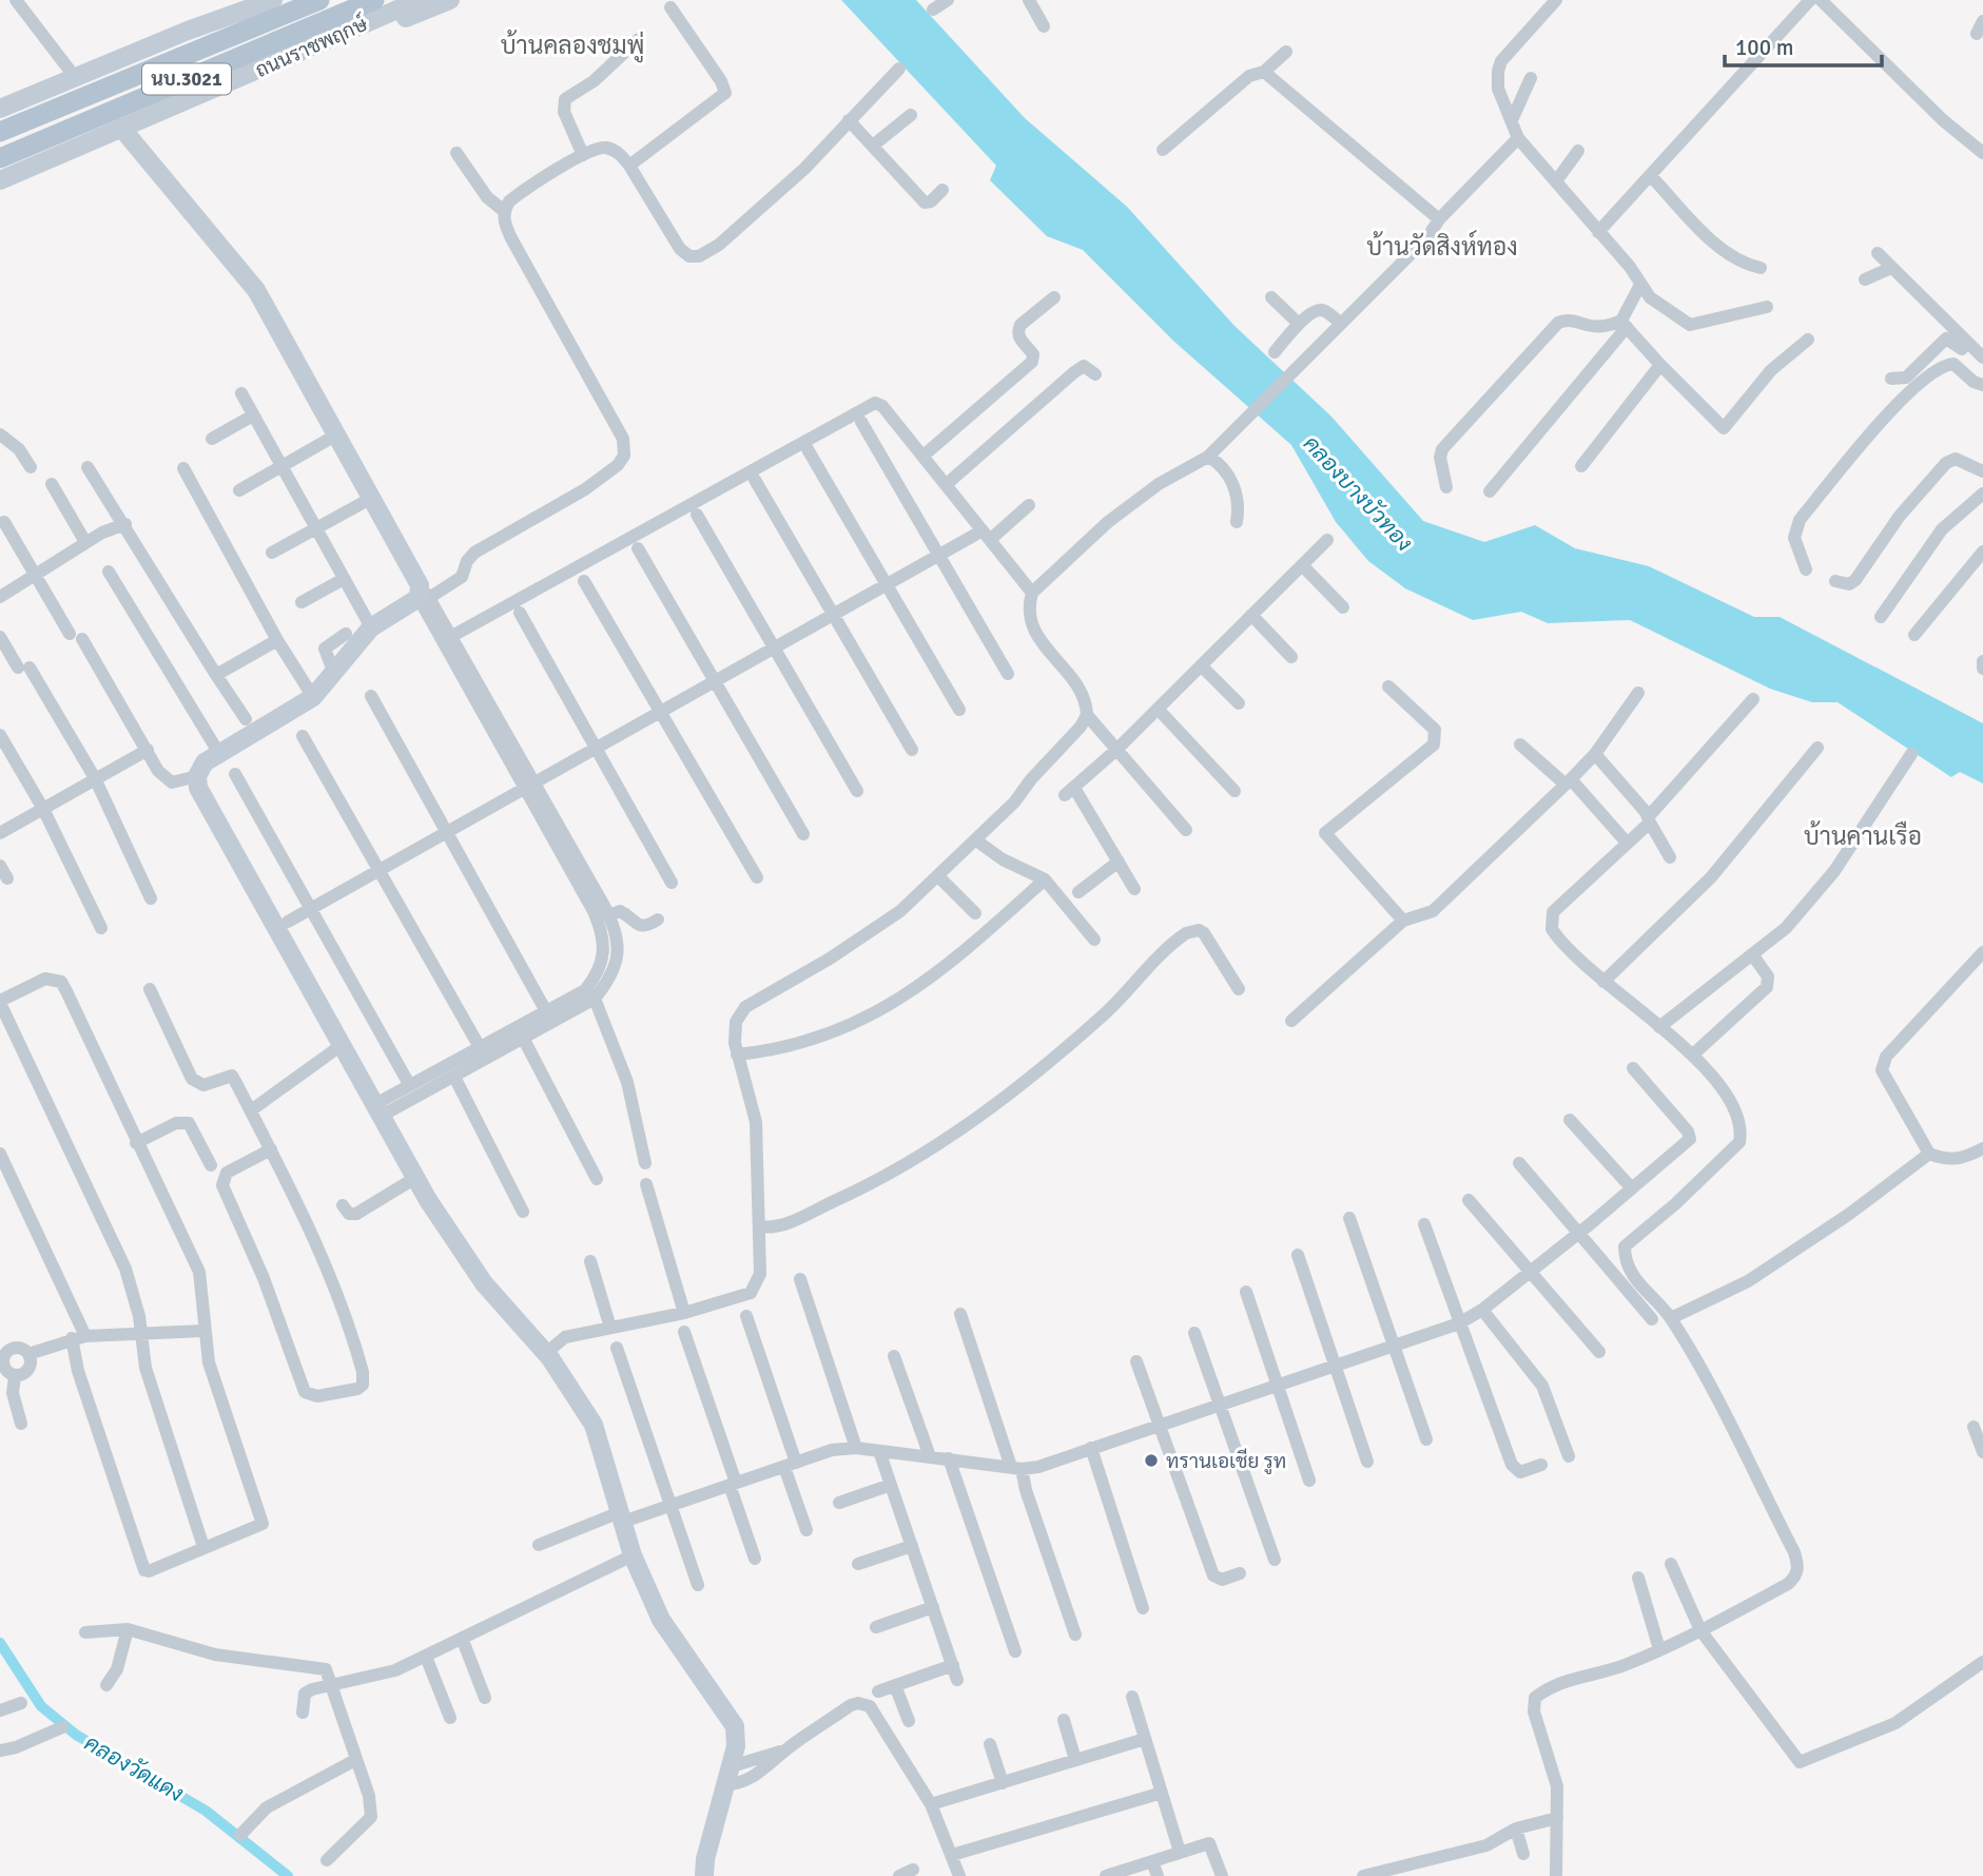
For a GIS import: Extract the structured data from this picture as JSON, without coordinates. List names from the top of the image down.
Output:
{
  "streets": {
    "main road": ["ถนนราชพฤกษ์", "นบ.3021"]
  },
  "districts": ["บ้านคลองชมพู่", "บ้านวัดสิงห์ทอง", "บ้านคานเรือ"],
  "water": ["คลองบางบัวทอง", "คลองวัดแดง"],
  "places": ["ทรานเอเชีย รูท"],
  "scale_bar": "100 m"
}
